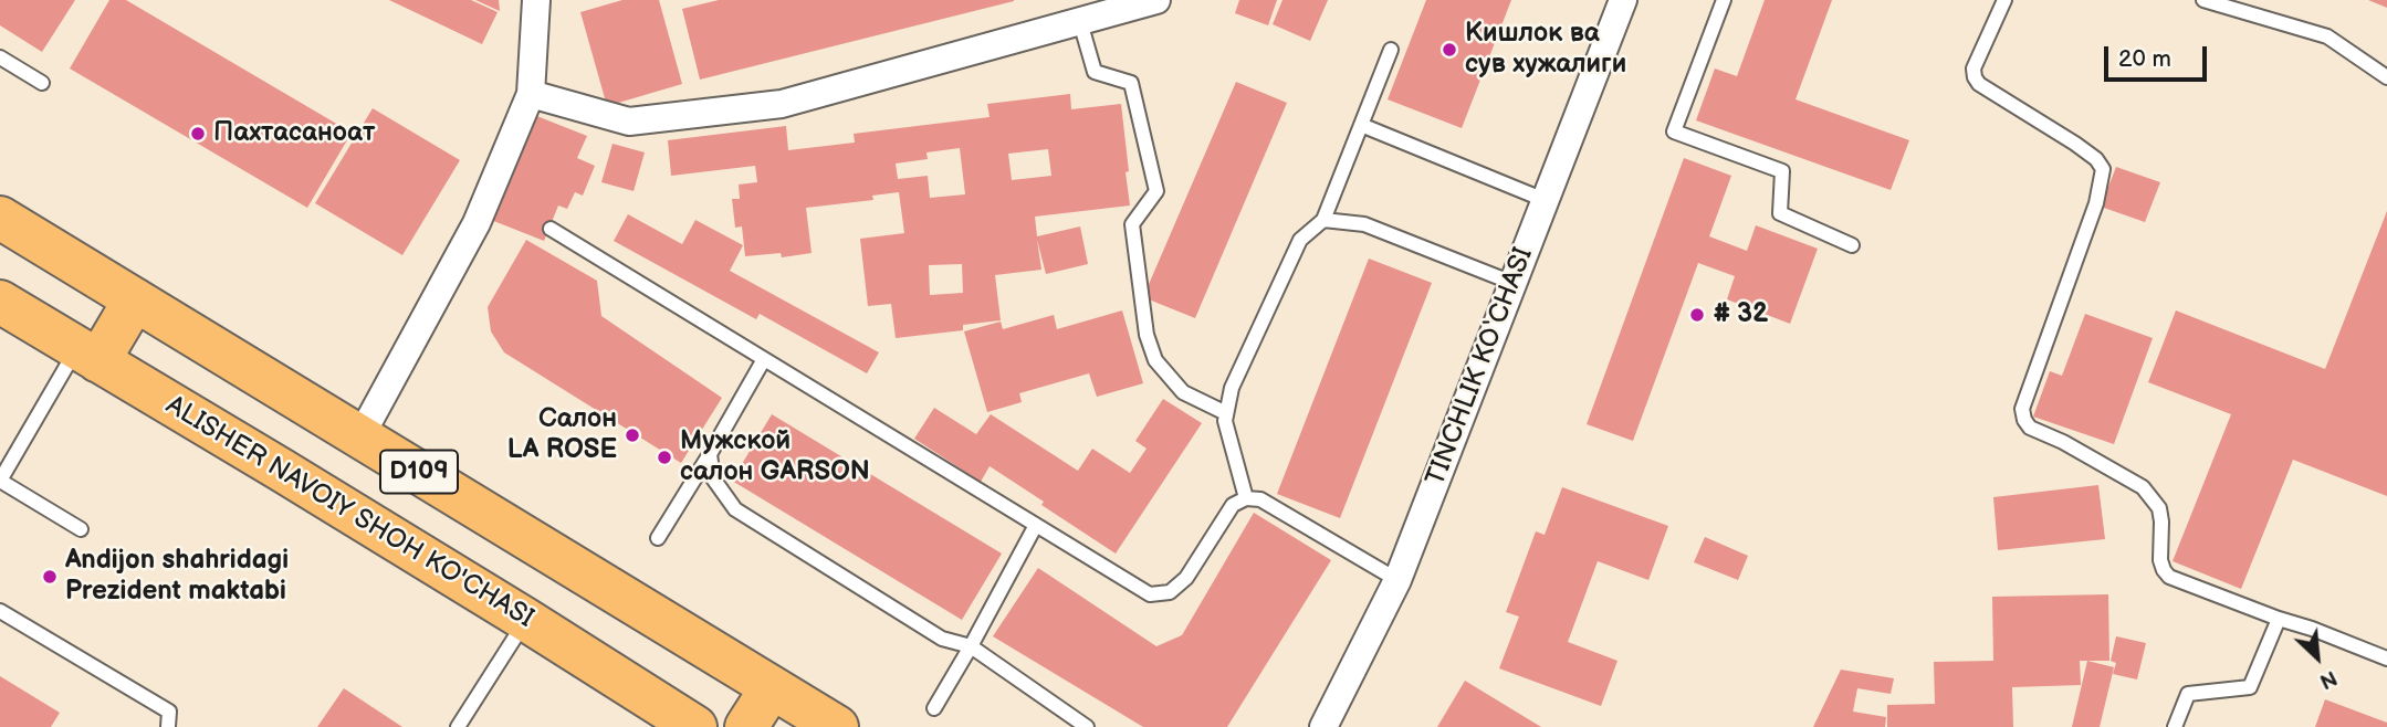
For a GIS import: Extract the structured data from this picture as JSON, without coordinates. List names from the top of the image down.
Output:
{
  "streets": {
    "main road": ["D109", "ALISHER NAVOIY SHOH KO'CHASI"],
    "street": ["TINCHLIK KО‘CHASI"]
  },
  "places": [
    "Кишлок ва сув хужалиги",
    "Пахтасаноат",
    "# 32",
    "Салон LA ROSE",
    "Мужской салон GARSON",
    "Andijon shahridagi Prezident maktabi"
  ],
  "scale_bar": "20 m",
  "north": "bottom right"
}
